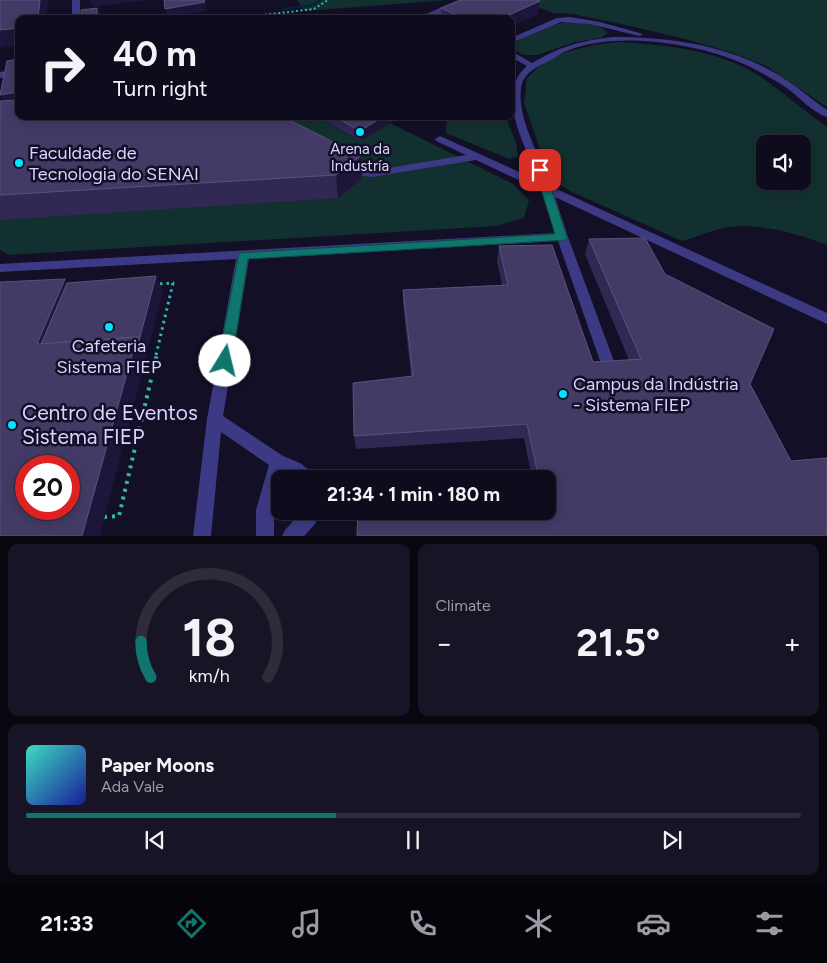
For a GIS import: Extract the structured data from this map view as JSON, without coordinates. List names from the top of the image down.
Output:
{
  "places": [
    "Arena da Industría",
    "Faculdade de Tecnologia do SENAI",
    "Cafeteria Sistema FIEP",
    "Campus da Indústria - Sistema FIEP",
    "Centro de Eventos Sistema FIEP"
  ],
  "page": {
    "turn": ["40 m", "Turn right"],
    "limit": "20",
    "trip": "21:34 · 1 min · 180 m",
    "tile": "Climate",
    "heat": ["−", "21.5°", "+"],
    "song": ["Paper Moons", "Ada Vale"],
    "tabs": "21:33",
    "gauge": ["18", "km/h"]
  }
}
